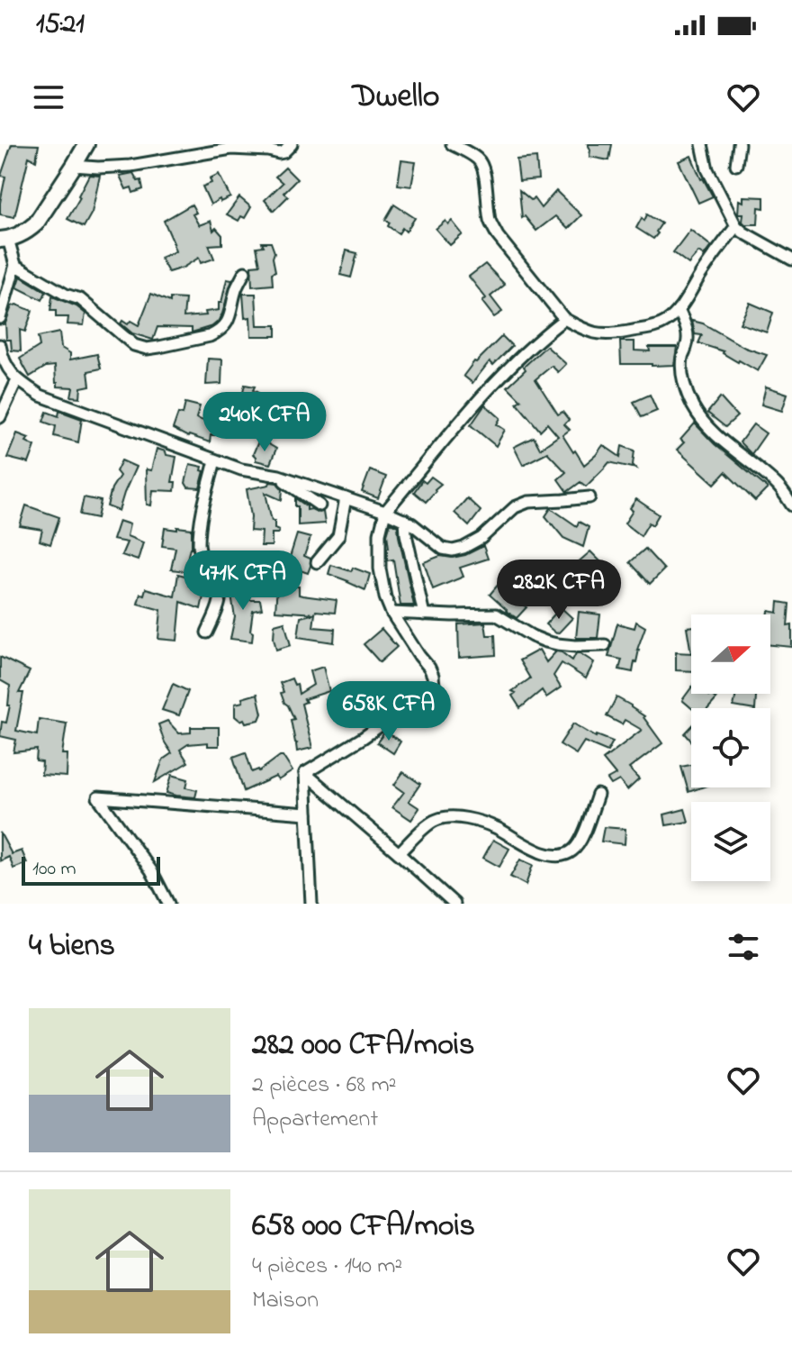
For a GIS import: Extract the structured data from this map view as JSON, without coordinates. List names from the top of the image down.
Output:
{
  "scale_bar": "100 m",
  "north": "right",
  "page": {
    "status": "15:21",
    "header": "Dwello",
    "price": [
      "240K CFA",
      "471K CFA",
      "282K CFA",
      "658K CFA"
    ],
    "scale": "100 m",
    "heading": "4 biens",
    "list": [
      {
        "name": "282 000 CFA/mois",
        "note": "2 pièces · 68 m² · Appartement"
      },
      {
        "name": "658 000 CFA/mois",
        "note": "4 pièces · 140 m² · Maison"
      }
    ]
  }
}
